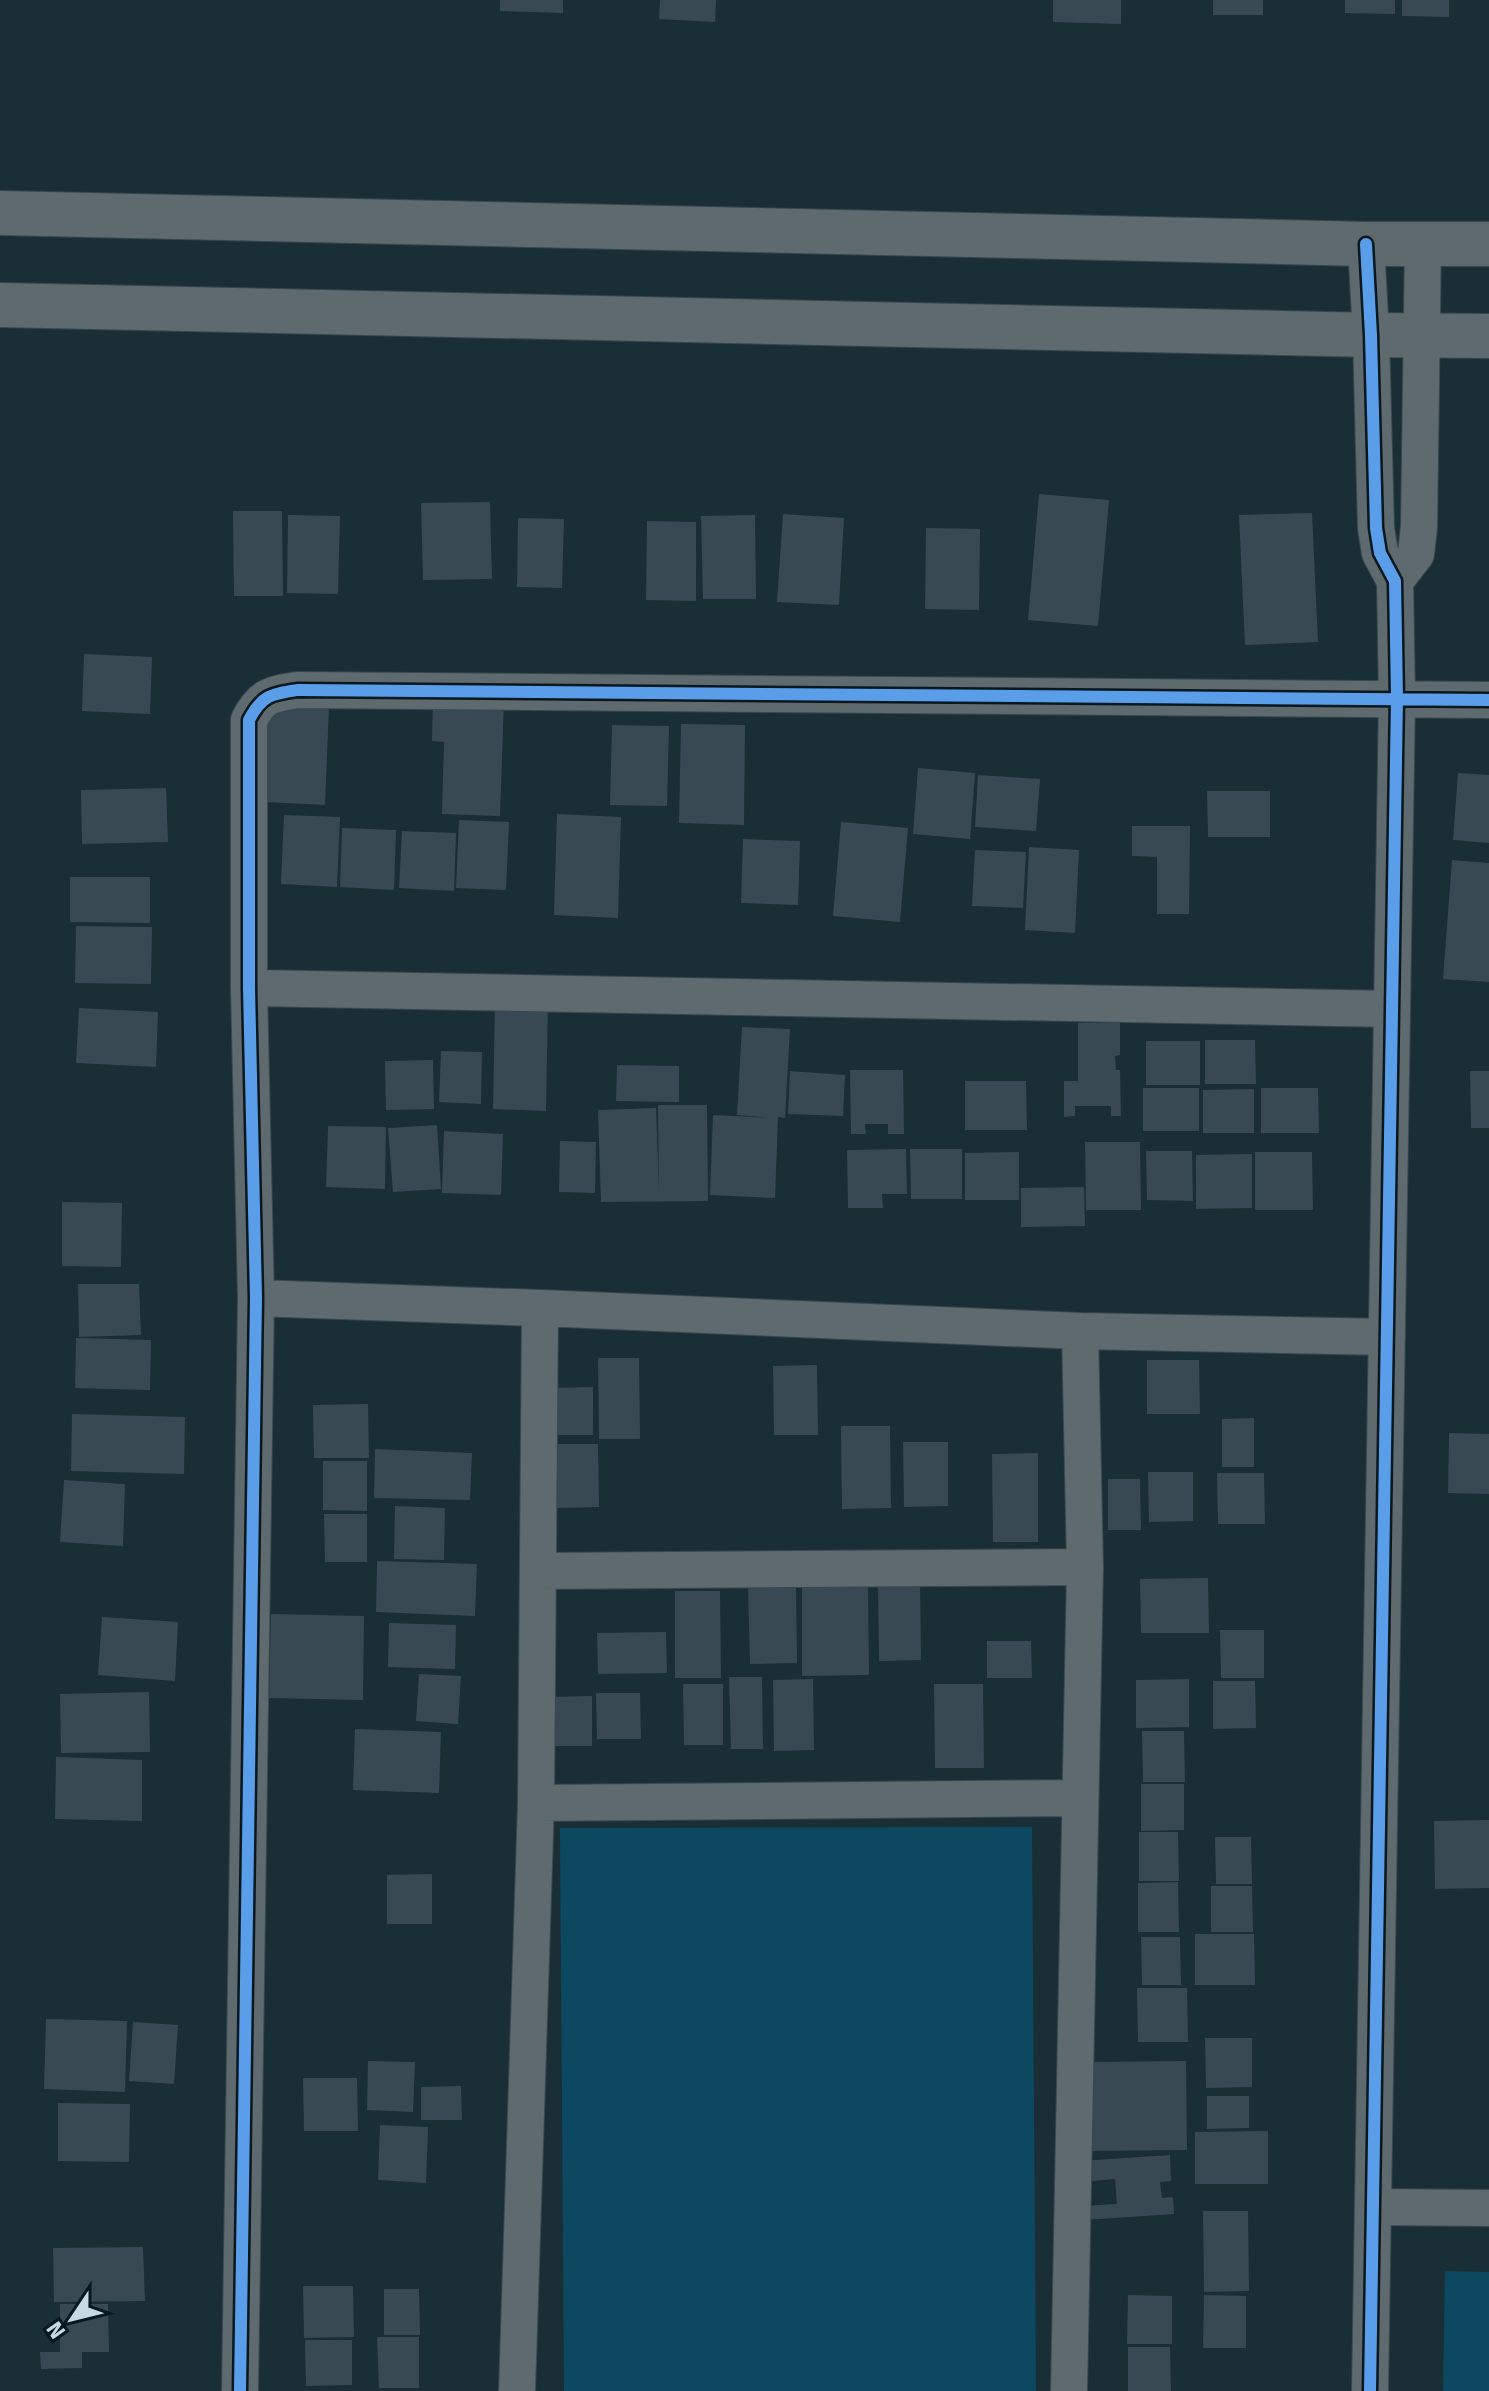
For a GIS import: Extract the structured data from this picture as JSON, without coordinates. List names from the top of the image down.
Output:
{
  "north": "bottom left"
}
